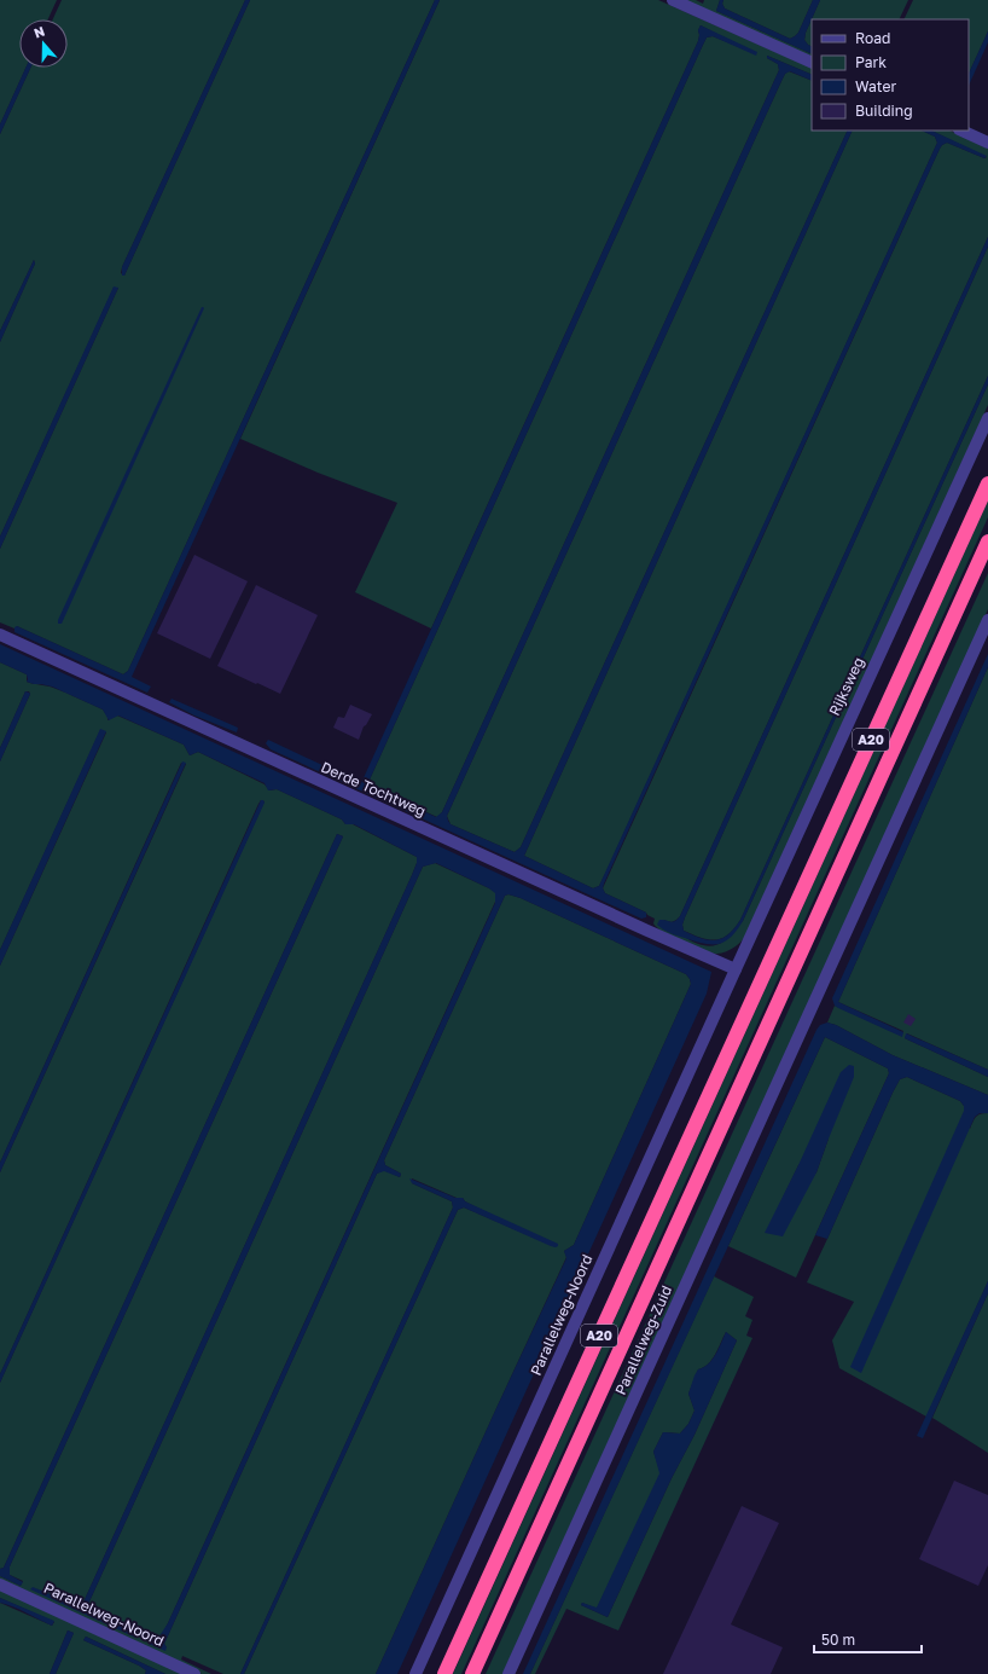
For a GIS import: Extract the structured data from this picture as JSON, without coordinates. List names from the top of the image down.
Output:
{
  "streets": {
    "highway": ["A20"],
    "street": [
      "Rijksweg",
      "Derde Tochtweg",
      "Parallelweg-Noord",
      "Parallelweg-Zuid"
    ]
  },
  "crossings": [
    ["Rijksweg", "Derde Tochtweg"],
    ["Rijksweg", "Parallelweg-Noord"],
    ["Derde Tochtweg", "Parallelweg-Noord"]
  ],
  "legend": [
    "Road",
    "Park",
    "Water",
    "Building"
  ],
  "scale_bar": "50 m",
  "north": "top"
}
